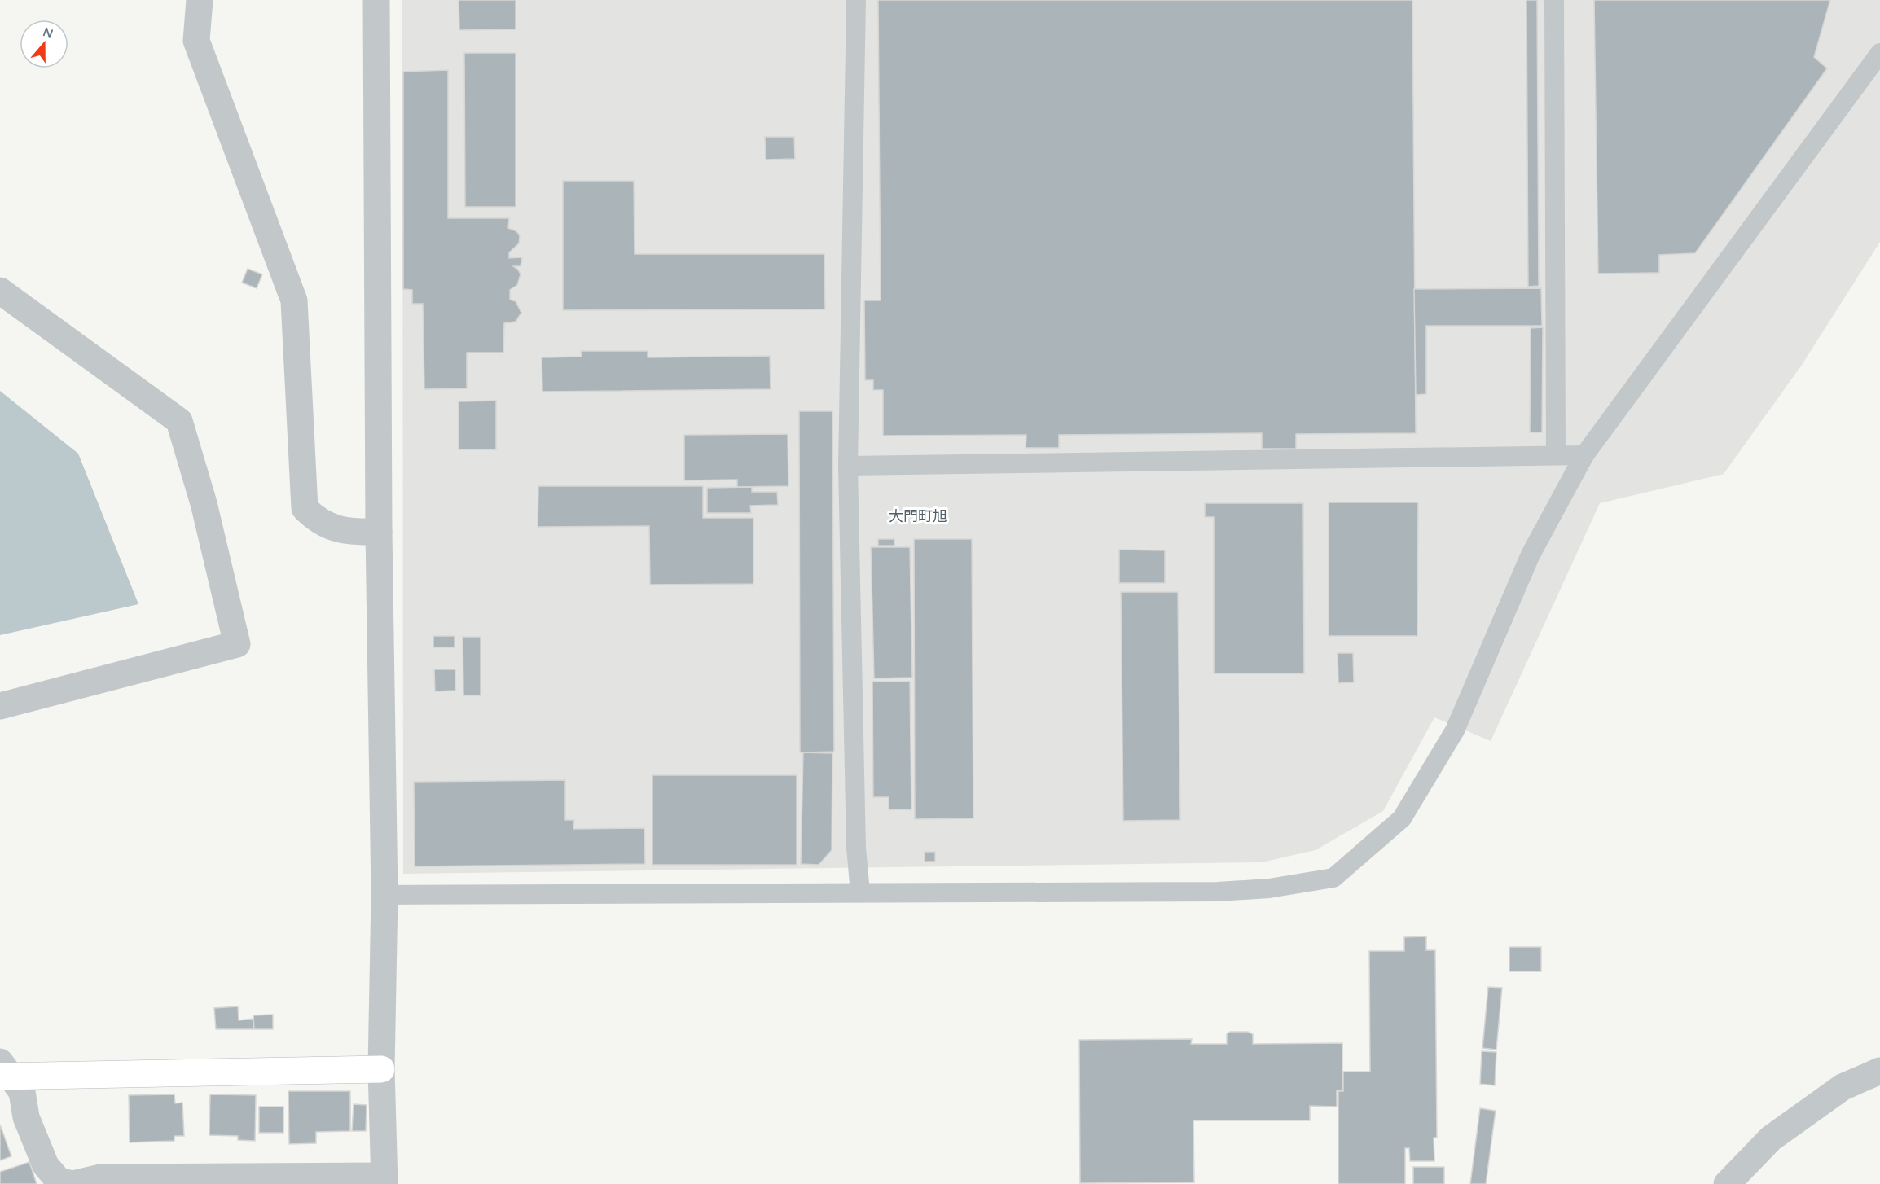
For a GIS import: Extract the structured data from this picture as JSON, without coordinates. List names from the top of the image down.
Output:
{
  "districts": ["大門町旭"],
  "north": "top"
}
